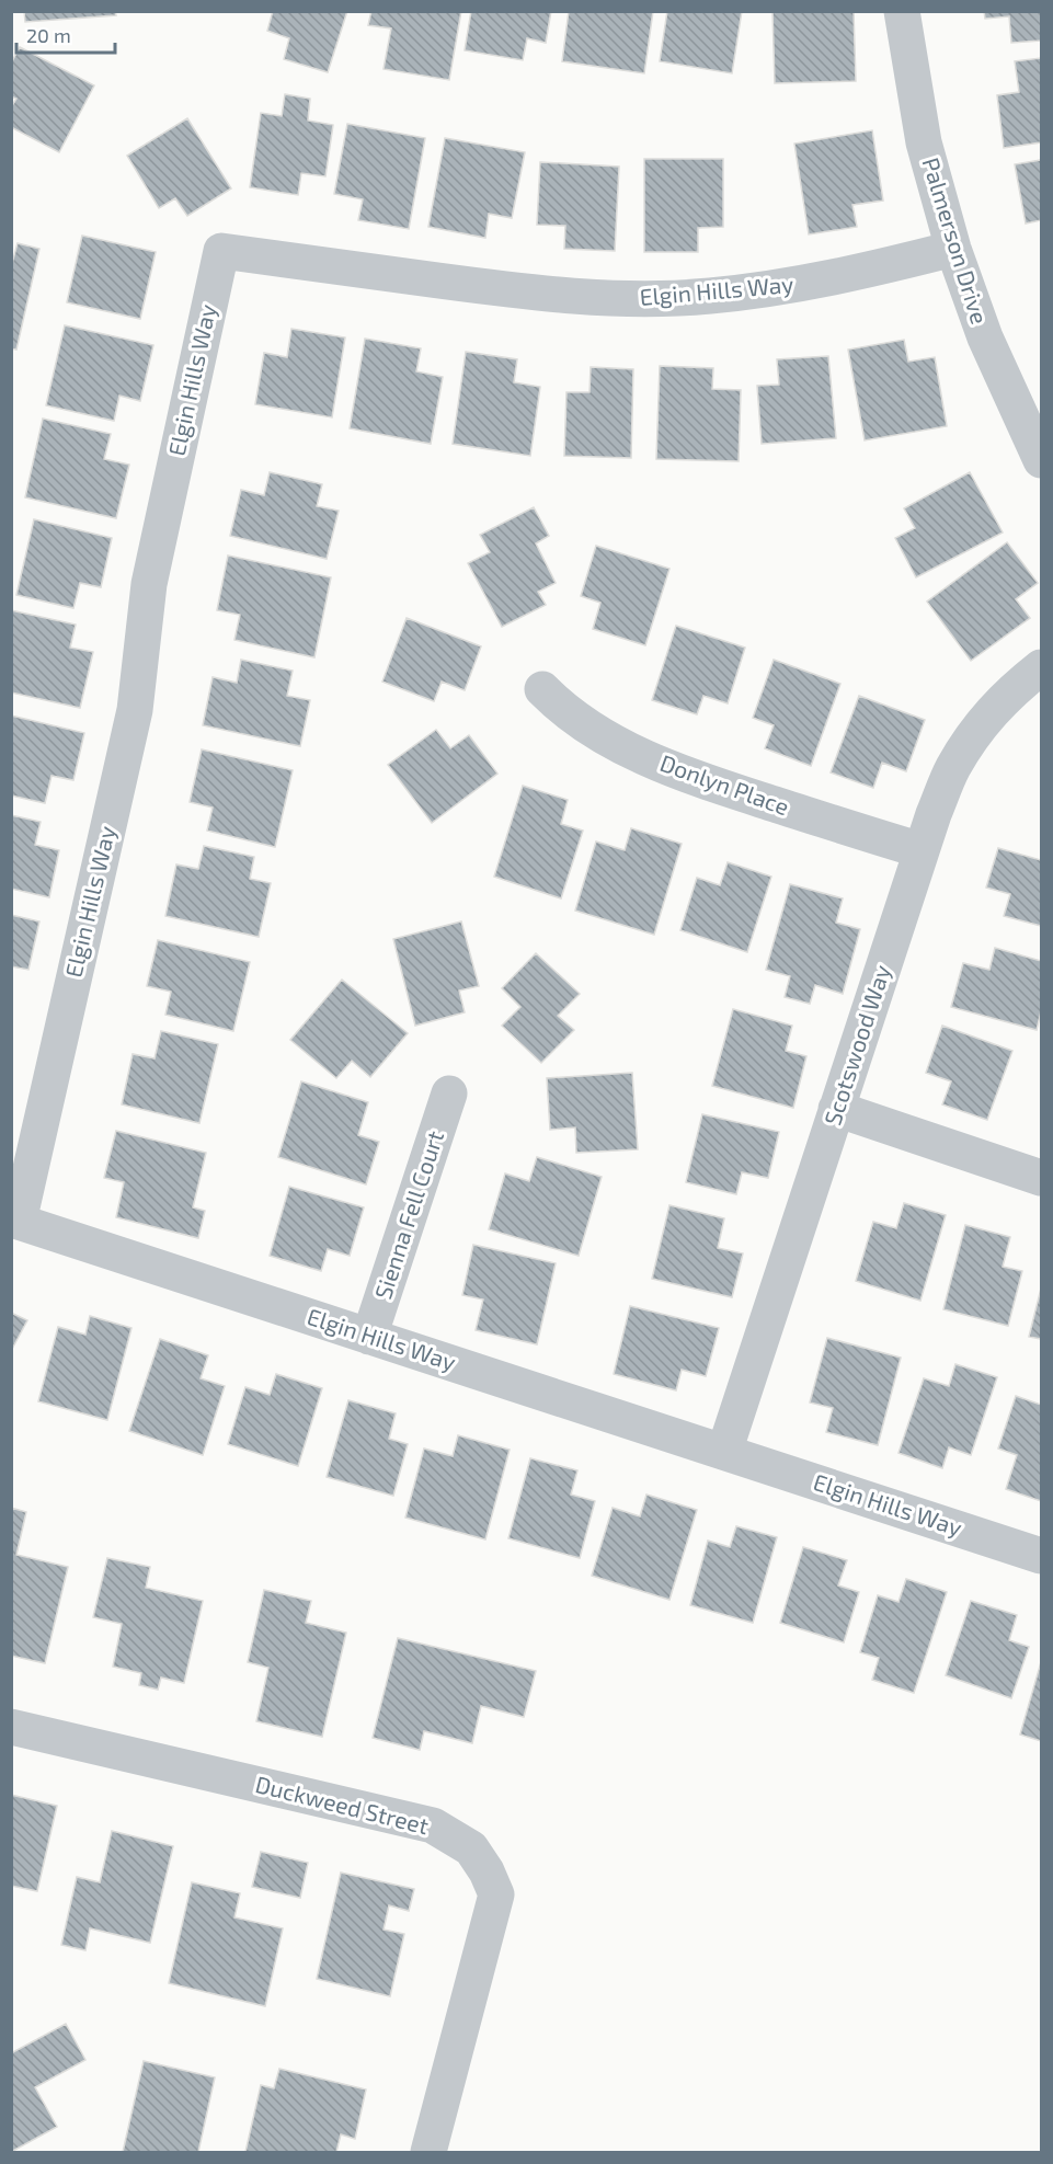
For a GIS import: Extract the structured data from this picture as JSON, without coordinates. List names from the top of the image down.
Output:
{
  "streets": {
    "street": [
      "Palmerson Drive",
      "Elgin Hills Way",
      "Donlyn Place",
      "Scotswood Way",
      "Sienna Fell Court",
      "Duckweed Street"
    ]
  },
  "crossings": [
    ["Palmerson Drive", "Elgin Hills Way"],
    ["Elgin Hills Way", "Scotswood Way"],
    ["Elgin Hills Way", "Sienna Fell Court"],
    ["Donlyn Place", "Scotswood Way"]
  ],
  "scale_bar": "20 m"
}
